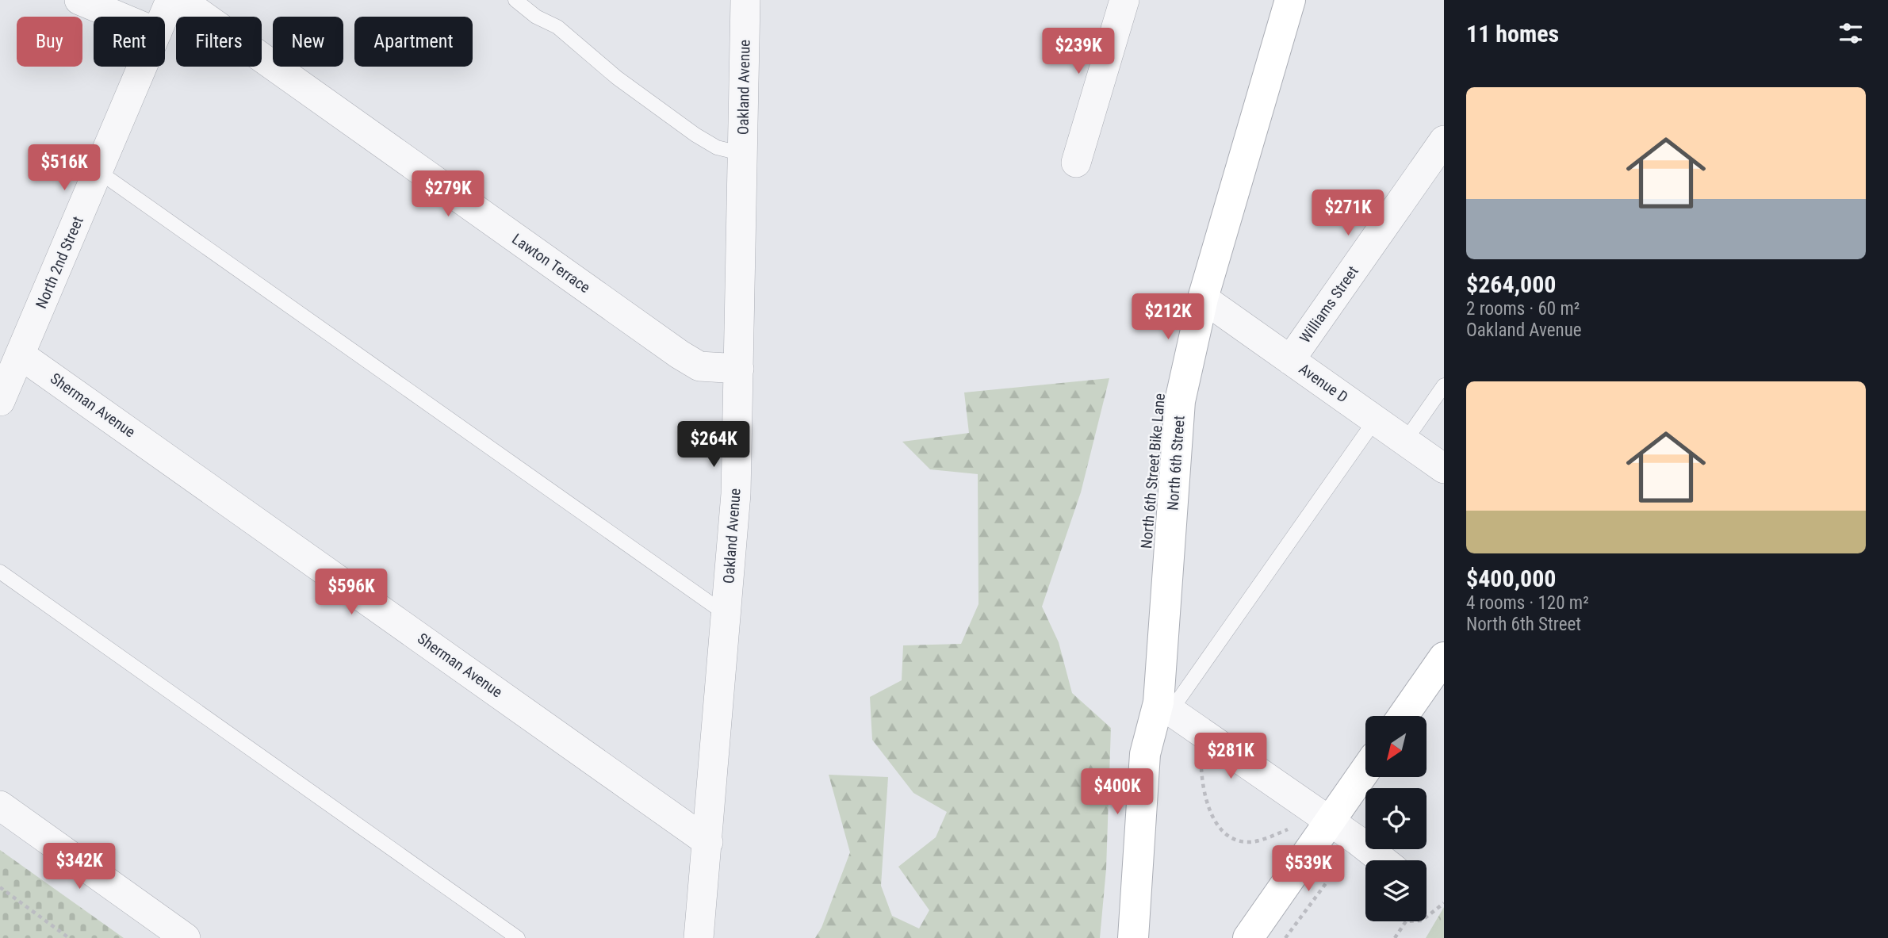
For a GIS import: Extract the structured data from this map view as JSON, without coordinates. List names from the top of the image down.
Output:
{
  "streets": {
    "street": [
      "Oakland Avenue",
      "North 2nd Street",
      "Lawton Terrace",
      "Williams Street",
      "Avenue D",
      "Sherman Avenue",
      "North 6th Street"
    ]
  },
  "crossings": [
    ["Oakland Avenue", "Lawton Terrace"],
    ["Oakland Avenue", "Sherman Avenue"],
    ["North 2nd Street", "Sherman Avenue"],
    ["Williams Street", "Avenue D"],
    ["Avenue D", "North 6th Street"]
  ],
  "north": "bottom left",
  "page": {
    "heading": "11 homes",
    "chip": [
      "Buy",
      "Rent",
      "Filters",
      "New",
      "Apartment"
    ],
    "price": [
      "$239K",
      "$516K",
      "$279K",
      "$271K",
      "$212K",
      "$264K",
      "$596K",
      "$281K",
      "$400K",
      "$342K",
      "$539K"
    ],
    "list": [
      {
        "name": "$264,000",
        "note": "2 rooms · 60 m² · Oakland Avenue"
      },
      {
        "name": "$400,000",
        "note": "4 rooms · 120 m² · North 6th Street"
      }
    ]
  }
}
